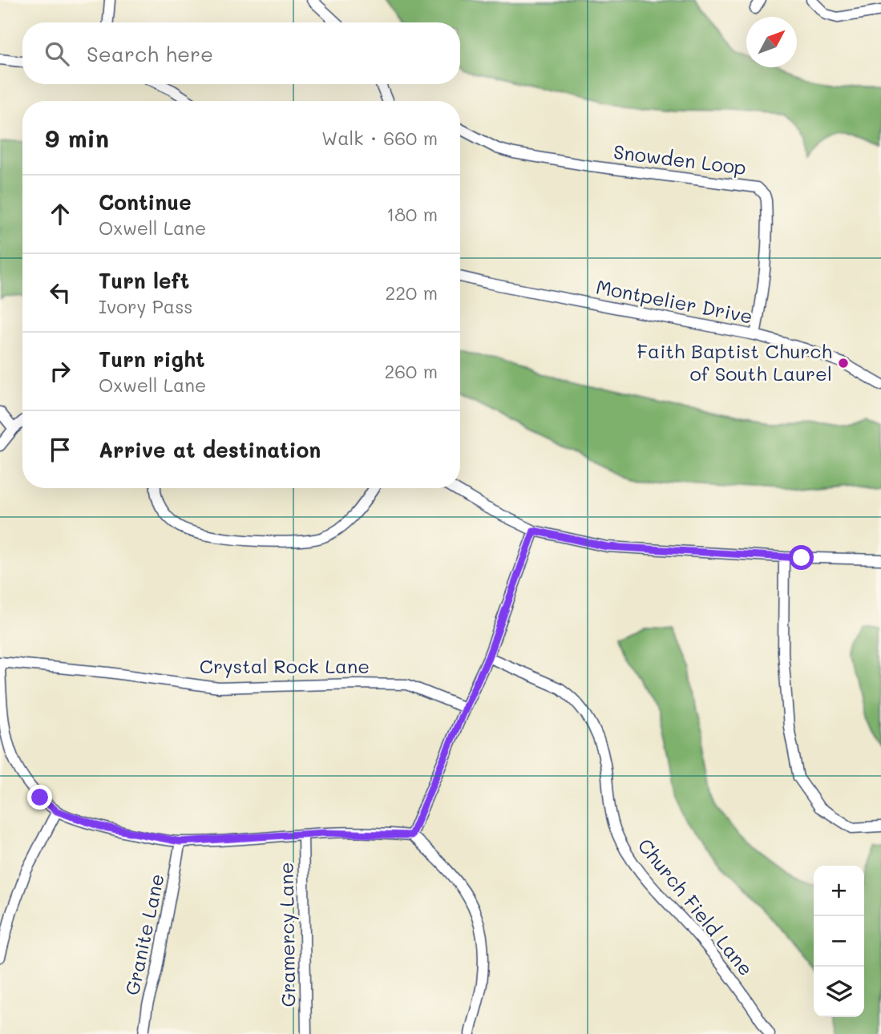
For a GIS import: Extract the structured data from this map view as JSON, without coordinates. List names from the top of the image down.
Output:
{
  "streets": {
    "street": [
      "Snowden Loop",
      "Montpelier Drive",
      "Crystal Rock Lane",
      "Church Field Lane",
      "Granite Lane",
      "Gramercy Lane"
    ]
  },
  "crossings": [
    ["Snowden Loop", "Montpelier Drive"]
  ],
  "places": ["Faith Baptist Church of South Laurel"],
  "north": "top right",
  "page": {
    "search": "Search here",
    "heading": ["9 min", "Walk · 660 m"],
    "list": [
      ["Continue", "Oxwell Lane", "180 m"],
      ["Turn left", "Ivory Pass", "220 m"],
      ["Turn right", "Oxwell Lane", "260 m"],
      "Arrive at destination"
    ],
    "map_buttons": ["+", "−"]
  }
}
